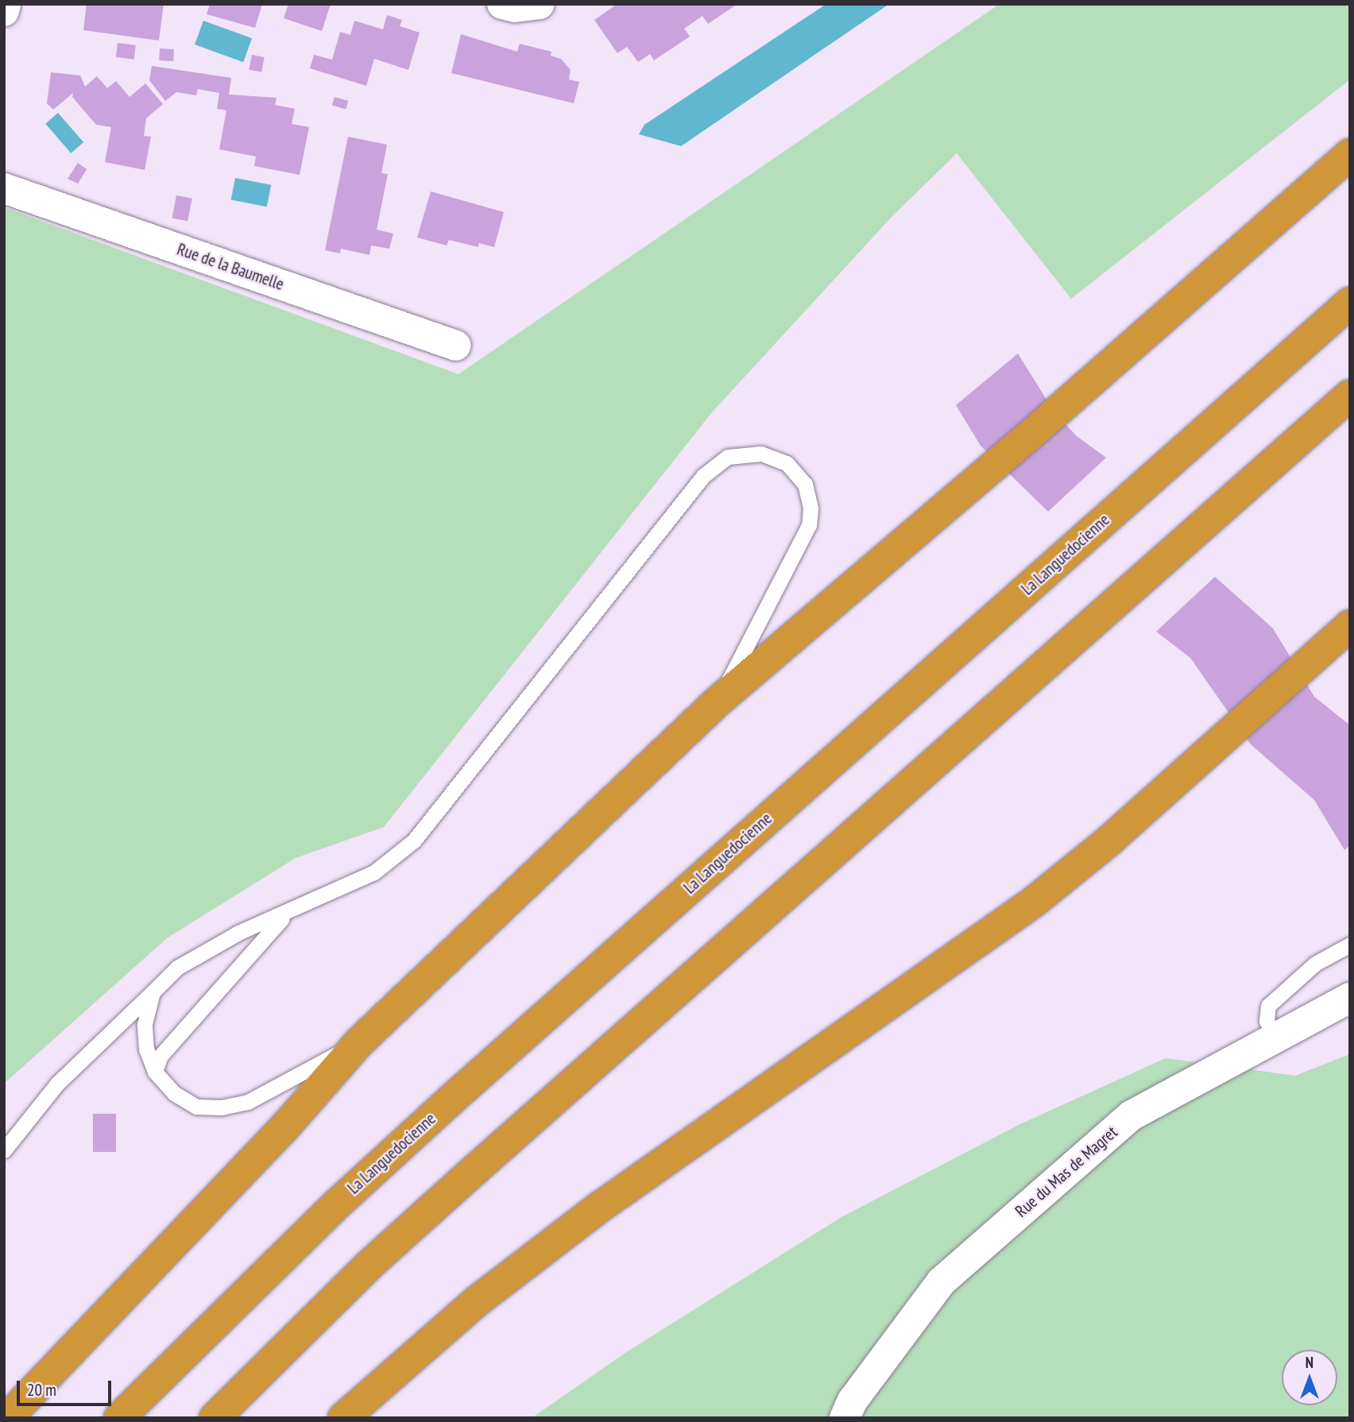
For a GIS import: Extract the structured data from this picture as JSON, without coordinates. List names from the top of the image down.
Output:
{
  "streets": {
    "highway": ["La Languedocienne"],
    "street": ["Rue de la Baumelle", "Rue du Mas de Magret"]
  },
  "scale_bar": "20 m",
  "north": "top"
}
